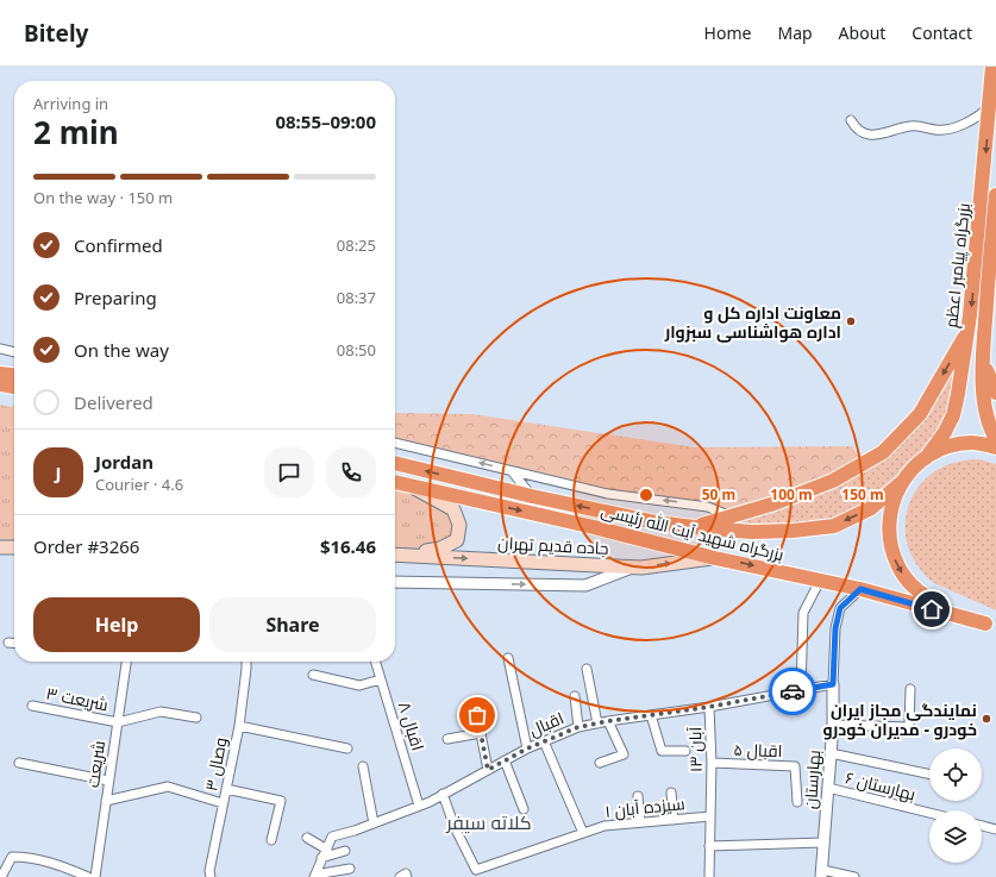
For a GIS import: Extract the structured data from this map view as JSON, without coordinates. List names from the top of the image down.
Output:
{
  "streets": {
    "highway": ["بزرگراه پیامبر اعظم", "بزرگراه شهید آیت الله رئیسی"],
    "main road": ["جاده قدیم تهران"],
    "street": [
      "شریعت ۳",
      "اقبال",
      "اقبال ۸",
      "۱۳ آبان",
      "اقبال ۵",
      "شریعت",
      "وصال ۳",
      "بهارستان",
      "بهارستان ۶",
      "سیزده آبان ۱"
    ]
  },
  "crossings": [
    ["بزرگراه شهید آیت الله رئیسی", "جاده قدیم تهران"],
    ["شریعت ۳", "شریعت"],
    ["اقبال", "اقبال ۸"],
    ["اقبال", "۱۳ آبان"],
    ["اقبال", "بهارستان"],
    ["اقبال", "سیزده آبان ۱"],
    ["۱۳ آبان", "اقبال ۵"],
    ["۱۳ آبان", "سیزده آبان ۱"],
    ["بهارستان", "بهارستان ۶"]
  ],
  "one_way": ["جاده قدیم تهران"],
  "districts": ["کلاته سیفر"],
  "places": ["معاونت اداره کل و اداره هواشناسی سبزوار", "نمایندگی مجاز ایران خودرو - مدیران خودرو"],
  "page": {
    "header": "Bitely",
    "nav": [
      "Home",
      "Map",
      "About",
      "Contact"
    ],
    "heading": ["2 min", "Arriving in", "08:55–09:00"],
    "panel": [
      "Jordan",
      "Courier · 4.6",
      "Order #3266",
      "$16.46"
    ],
    "bar": "On the way · 150 m",
    "list": [
      ["Confirmed", "08:25"],
      ["Preparing", "08:37"],
      ["On the way", "08:50"],
      "Delivered"
    ],
    "round": "J",
    "buttons": ["Help", "Share"]
  },
  "rings": ["50 m", "100 m", "150 m"]
}
